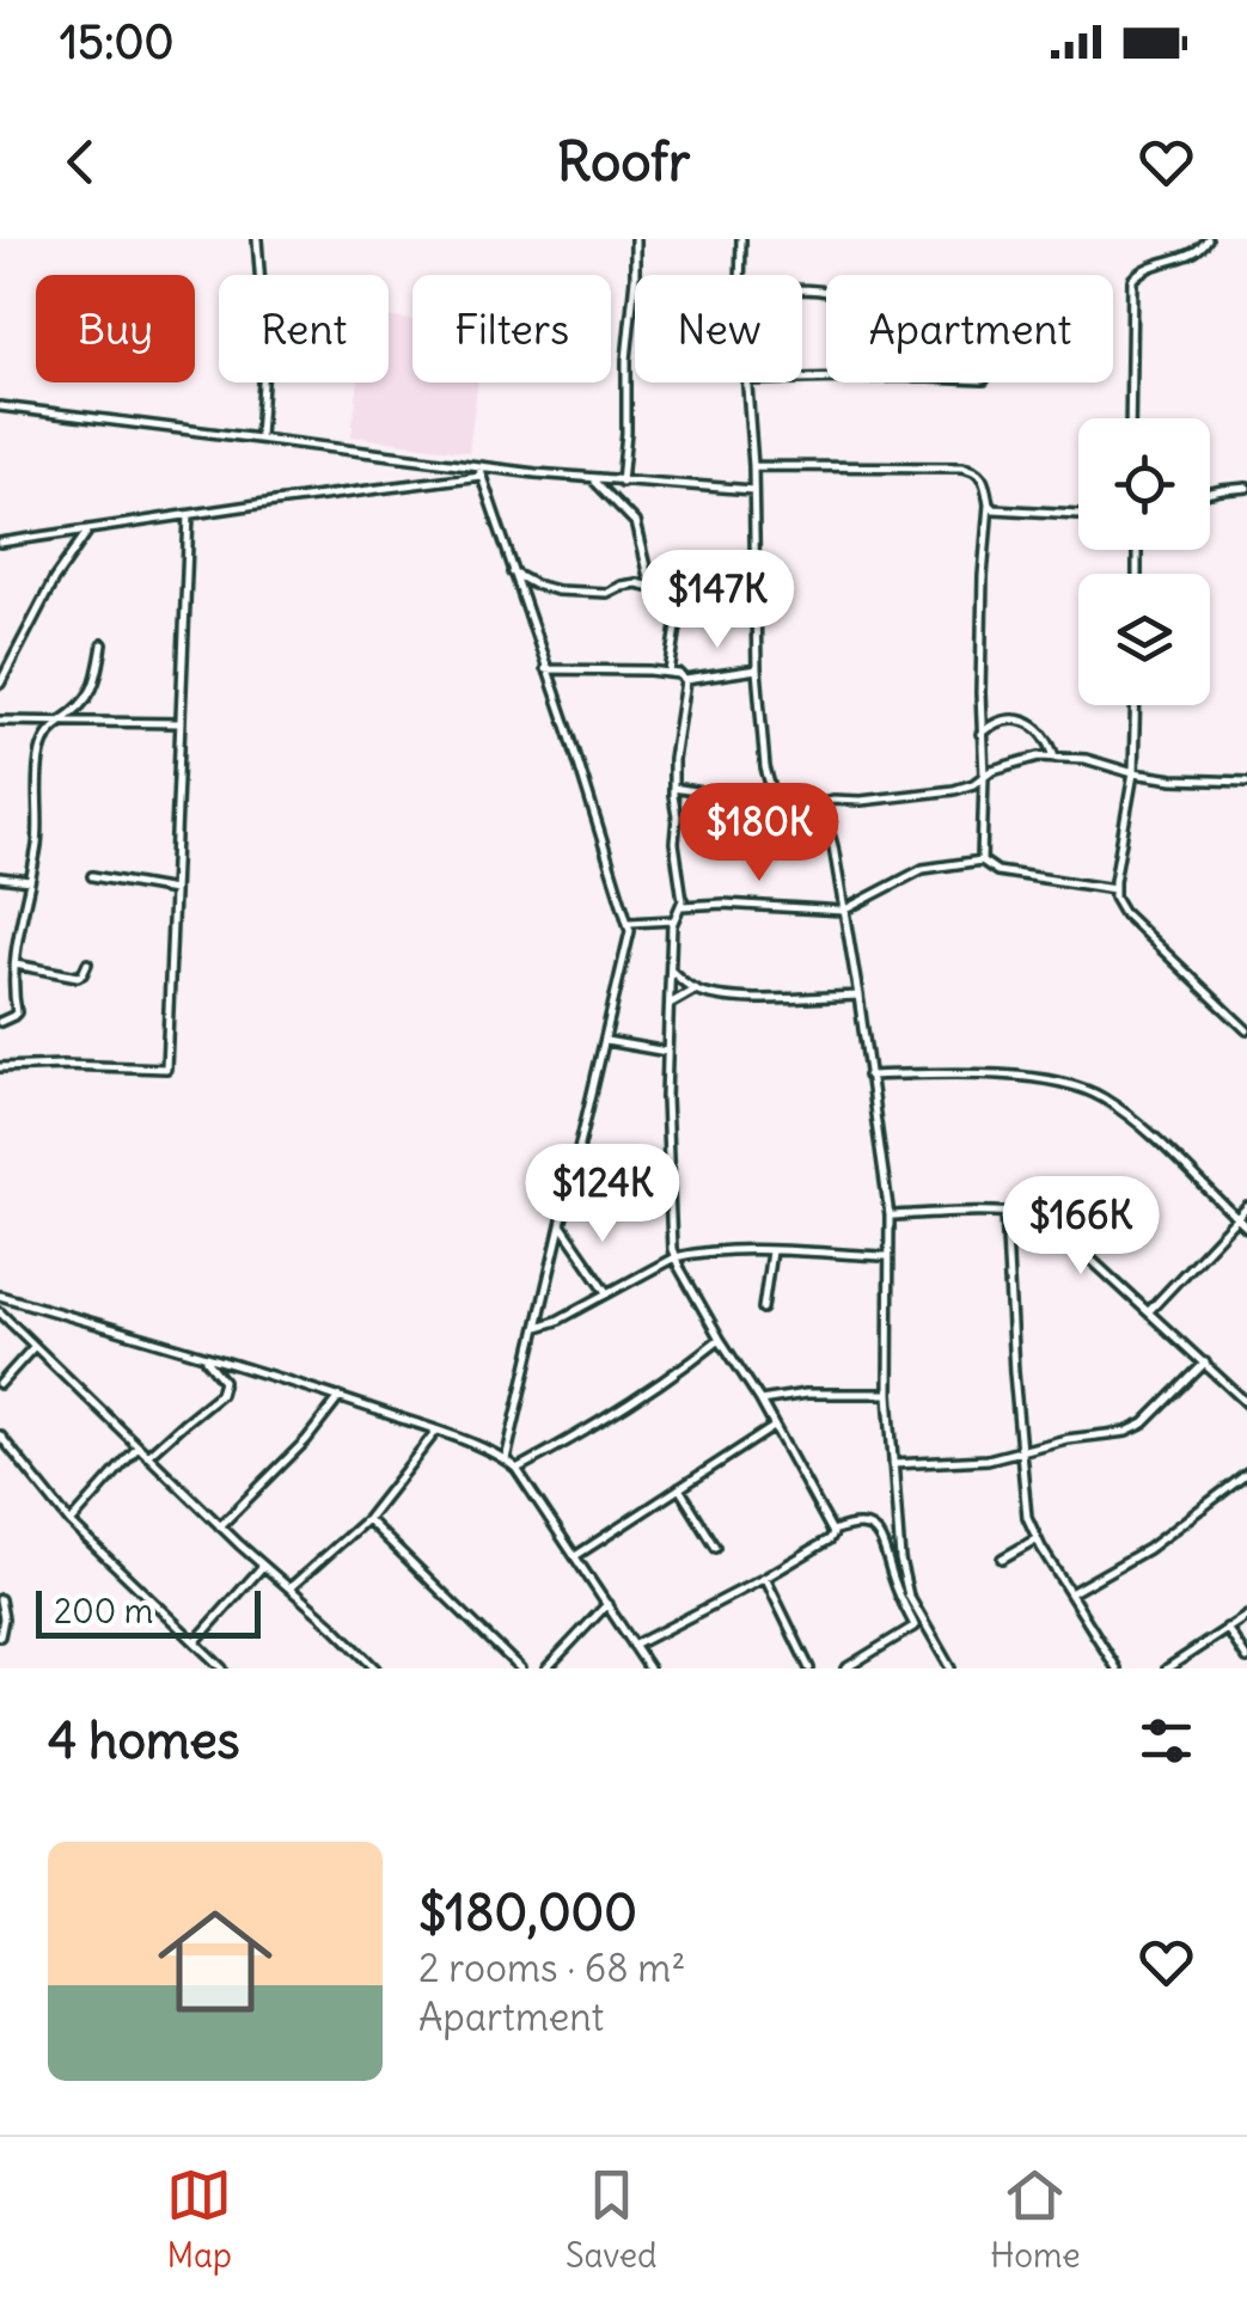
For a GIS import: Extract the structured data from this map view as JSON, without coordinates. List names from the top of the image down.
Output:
{
  "scale_bar": "200 m",
  "page": {
    "status": "15:00",
    "header": "Roofr",
    "chip": [
      "Buy",
      "Rent",
      "Filters",
      "New",
      "Apartment"
    ],
    "price": [
      "$147K",
      "$180K",
      "$124K",
      "$166K"
    ],
    "scale": "200 m",
    "heading": "4 homes",
    "list": [
      {
        "name": "$180,000",
        "note": "2 rooms · 68 m² · Apartment"
      }
    ],
    "tabs": ["Map", "Saved", "Home"]
  }
}
